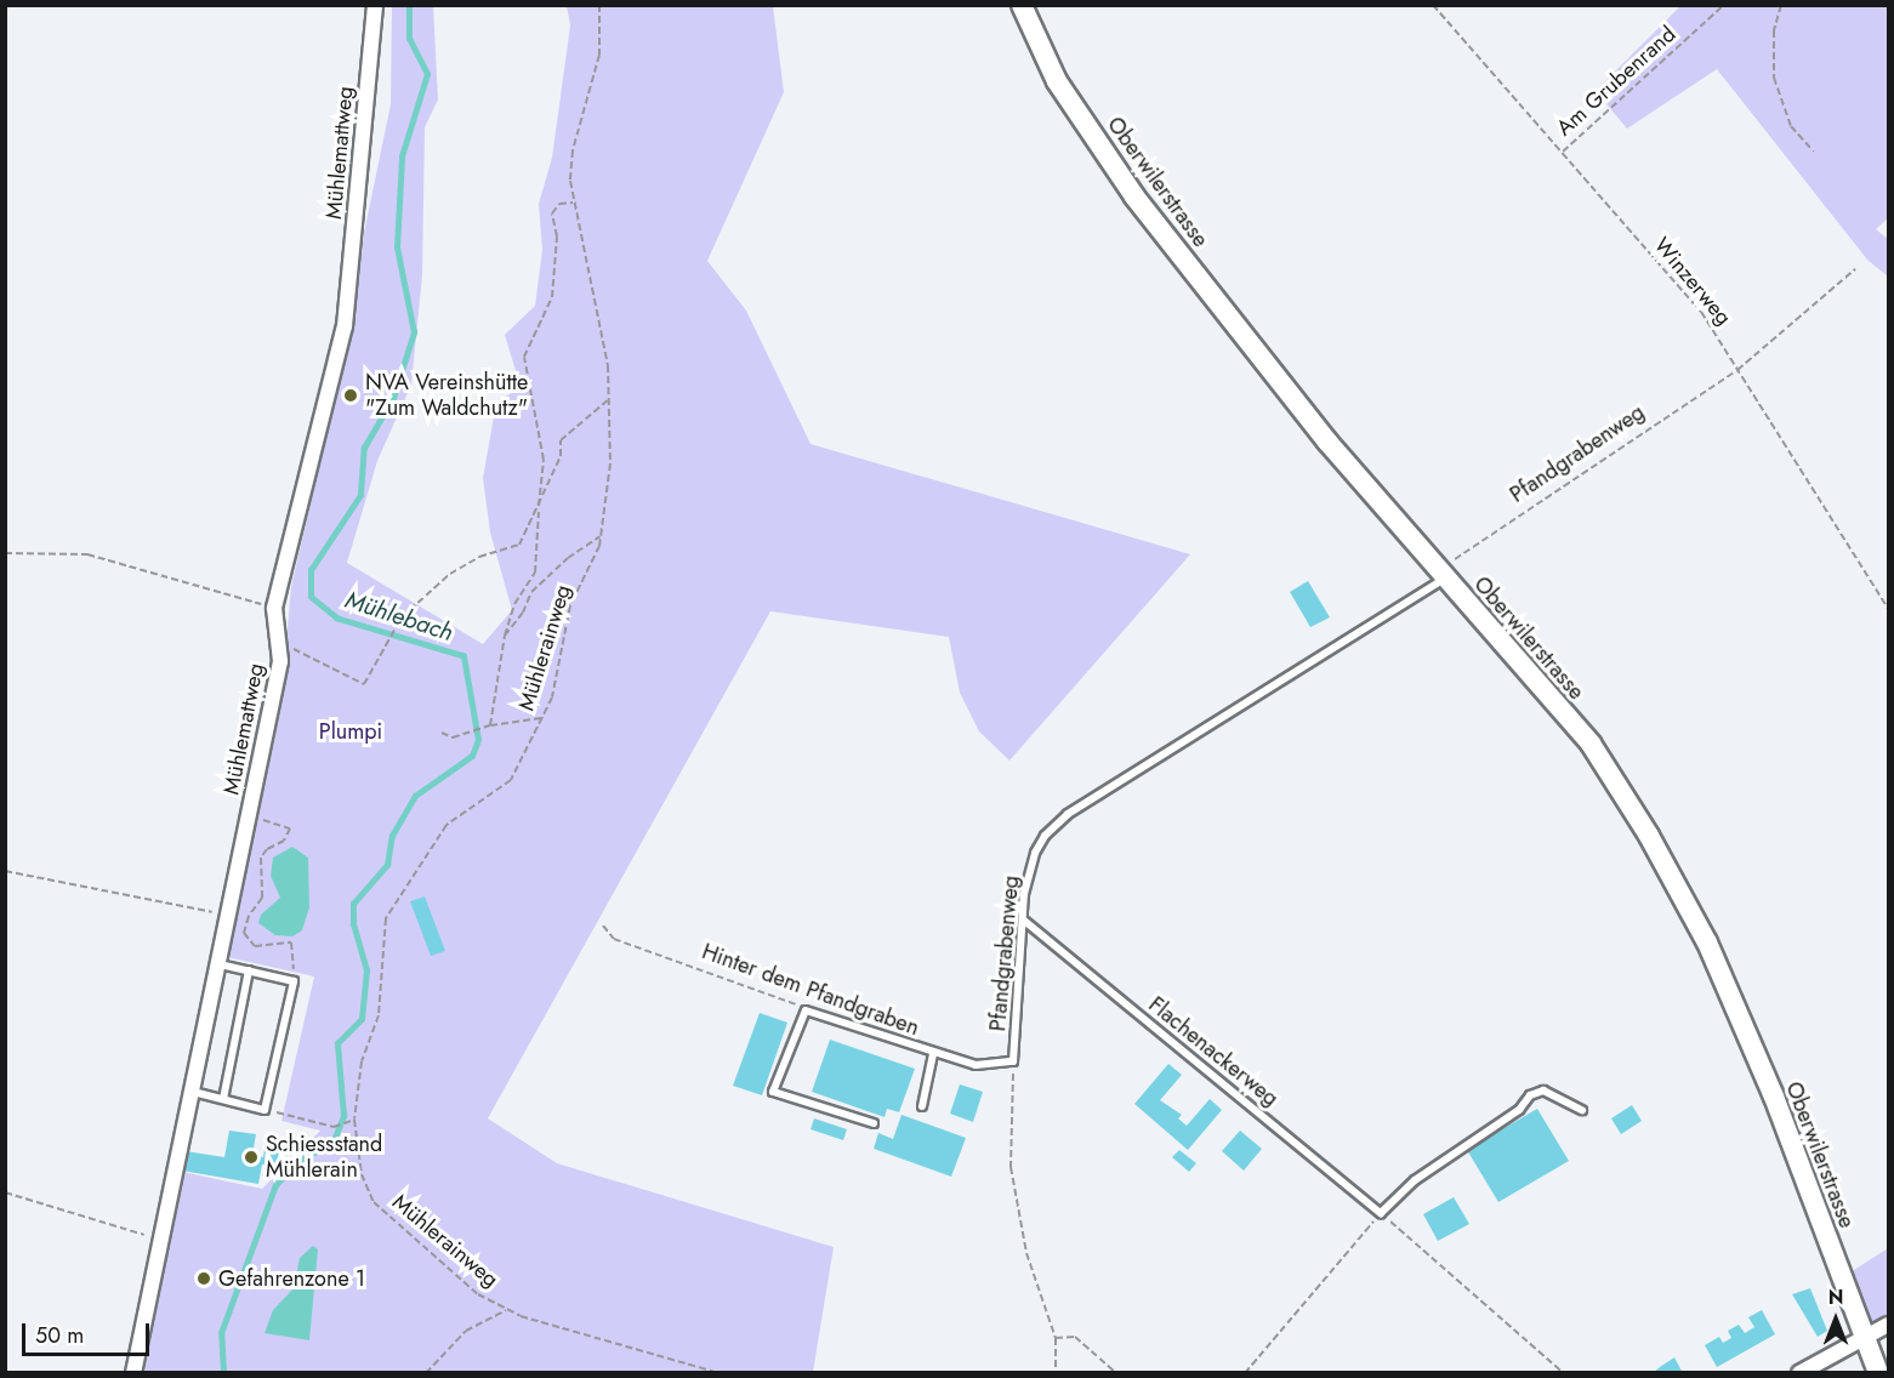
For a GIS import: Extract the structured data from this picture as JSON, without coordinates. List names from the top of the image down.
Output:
{
  "streets": {
    "street": ["Mühlemattweg", "Oberwilerstrasse"],
    "lane": ["Pfandgrabenweg", "Hinter dem Pfandgraben", "Flachenackerweg"],
    "path": ["Am Grubenrand", "Winzerweg", "Mühlerainweg"]
  },
  "crossings": [
    ["Am Grubenrand", "Winzerweg"],
    ["Oberwilerstrasse", "Pfandgrabenweg"],
    ["Winzerweg", "Pfandgrabenweg"],
    ["Pfandgrabenweg", "Hinter dem Pfandgraben"],
    ["Pfandgrabenweg", "Flachenackerweg"]
  ],
  "water": ["Mühlebach"],
  "parks": ["Plumpi"],
  "places": ["NVA Vereinshütte \"Zum Waldchutz\"", "Schiessstand Mühlerain", "Gefahrenzone 1"],
  "scale_bar": "50 m",
  "north": "top"
}
